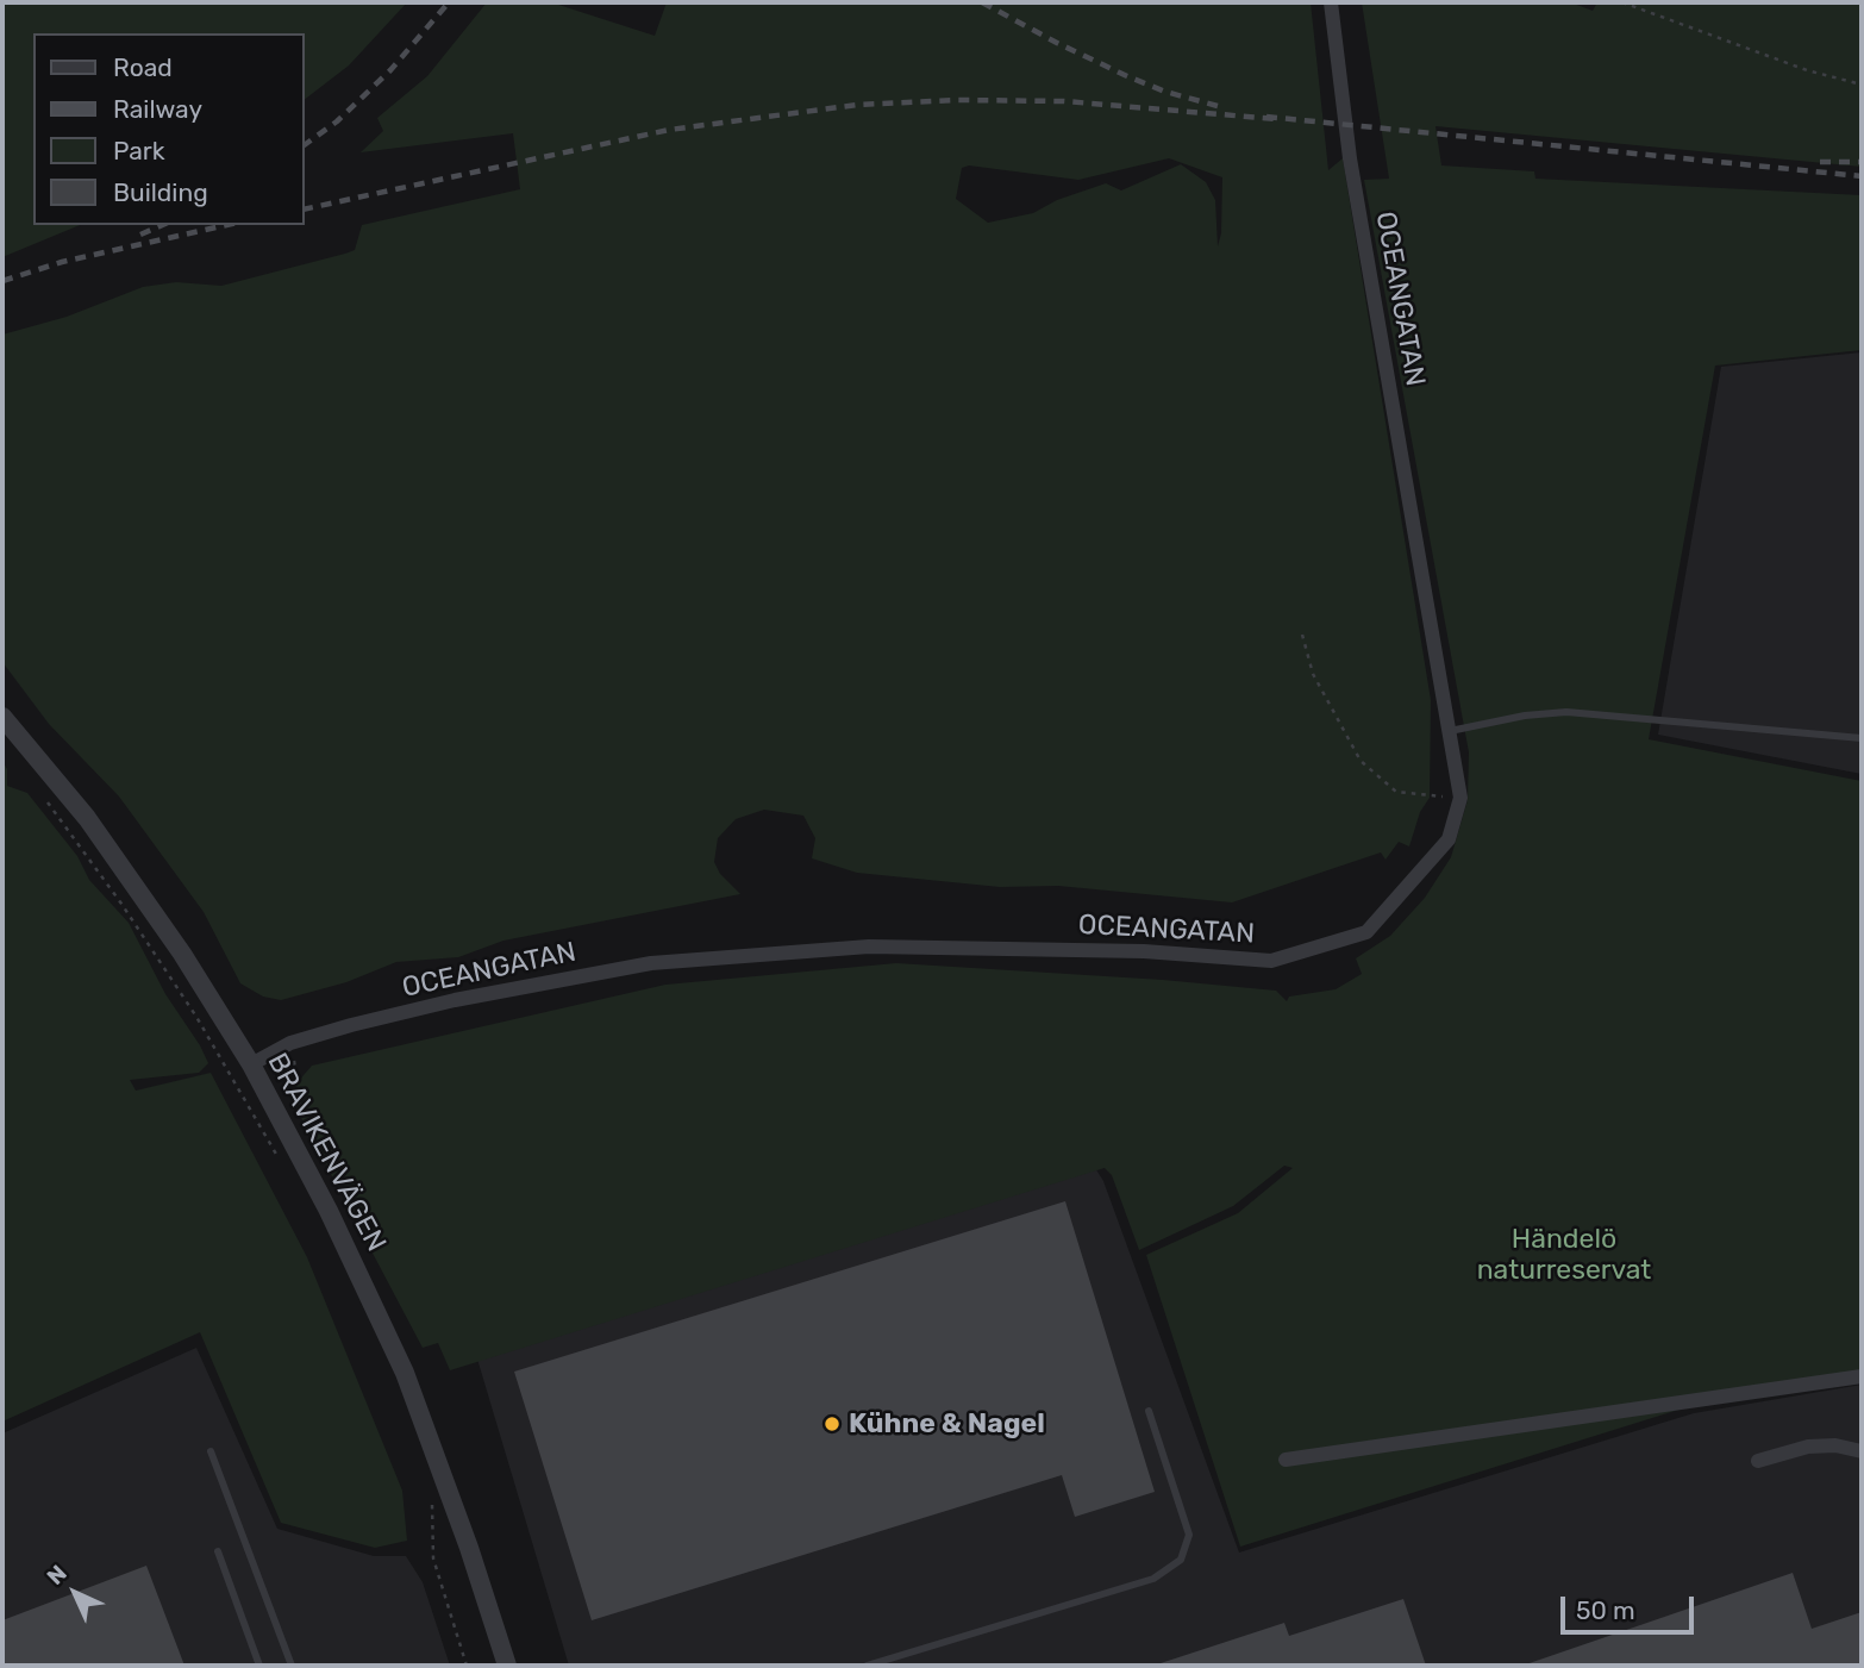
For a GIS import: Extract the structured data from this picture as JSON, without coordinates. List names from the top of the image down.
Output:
{
  "streets": {
    "street": ["OCEANGATAN", "BRAVIKENVÄGEN"]
  },
  "crossings": [
    ["OCEANGATAN", "BRAVIKENVÄGEN"]
  ],
  "parks": ["Händelö naturreservat"],
  "places": ["Kühne & Nagel"],
  "legend": [
    "Road",
    "Railway",
    "Park",
    "Building"
  ],
  "scale_bar": "50 m",
  "north": "top left"
}
